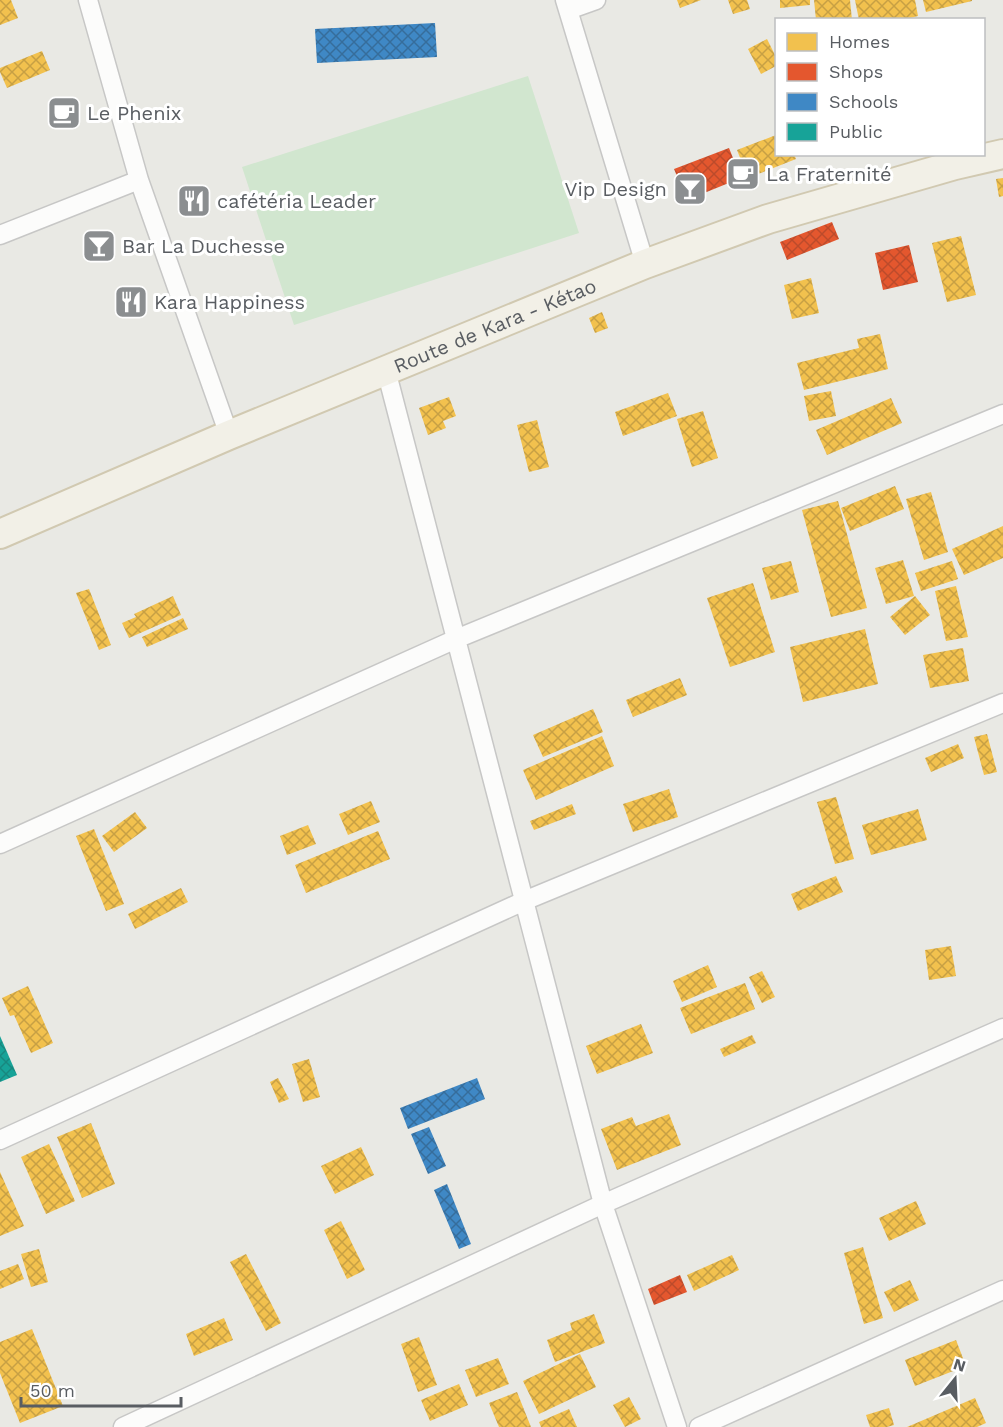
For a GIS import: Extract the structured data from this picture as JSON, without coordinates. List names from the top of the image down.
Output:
{
  "streets": {
    "main road": ["Route de Kara - Kétao"]
  },
  "places": {
    "cafe": ["Le Phenix", "La Fraternité"],
    "bar": ["Vip Design", "Bar La Duchesse"],
    "restaurant": ["cafétéria Leader", "Kara Happiness"]
  },
  "legend": [
    "Homes",
    "Shops",
    "Schools",
    "Public"
  ],
  "scale_bar": "50 m",
  "north": "top"
}
